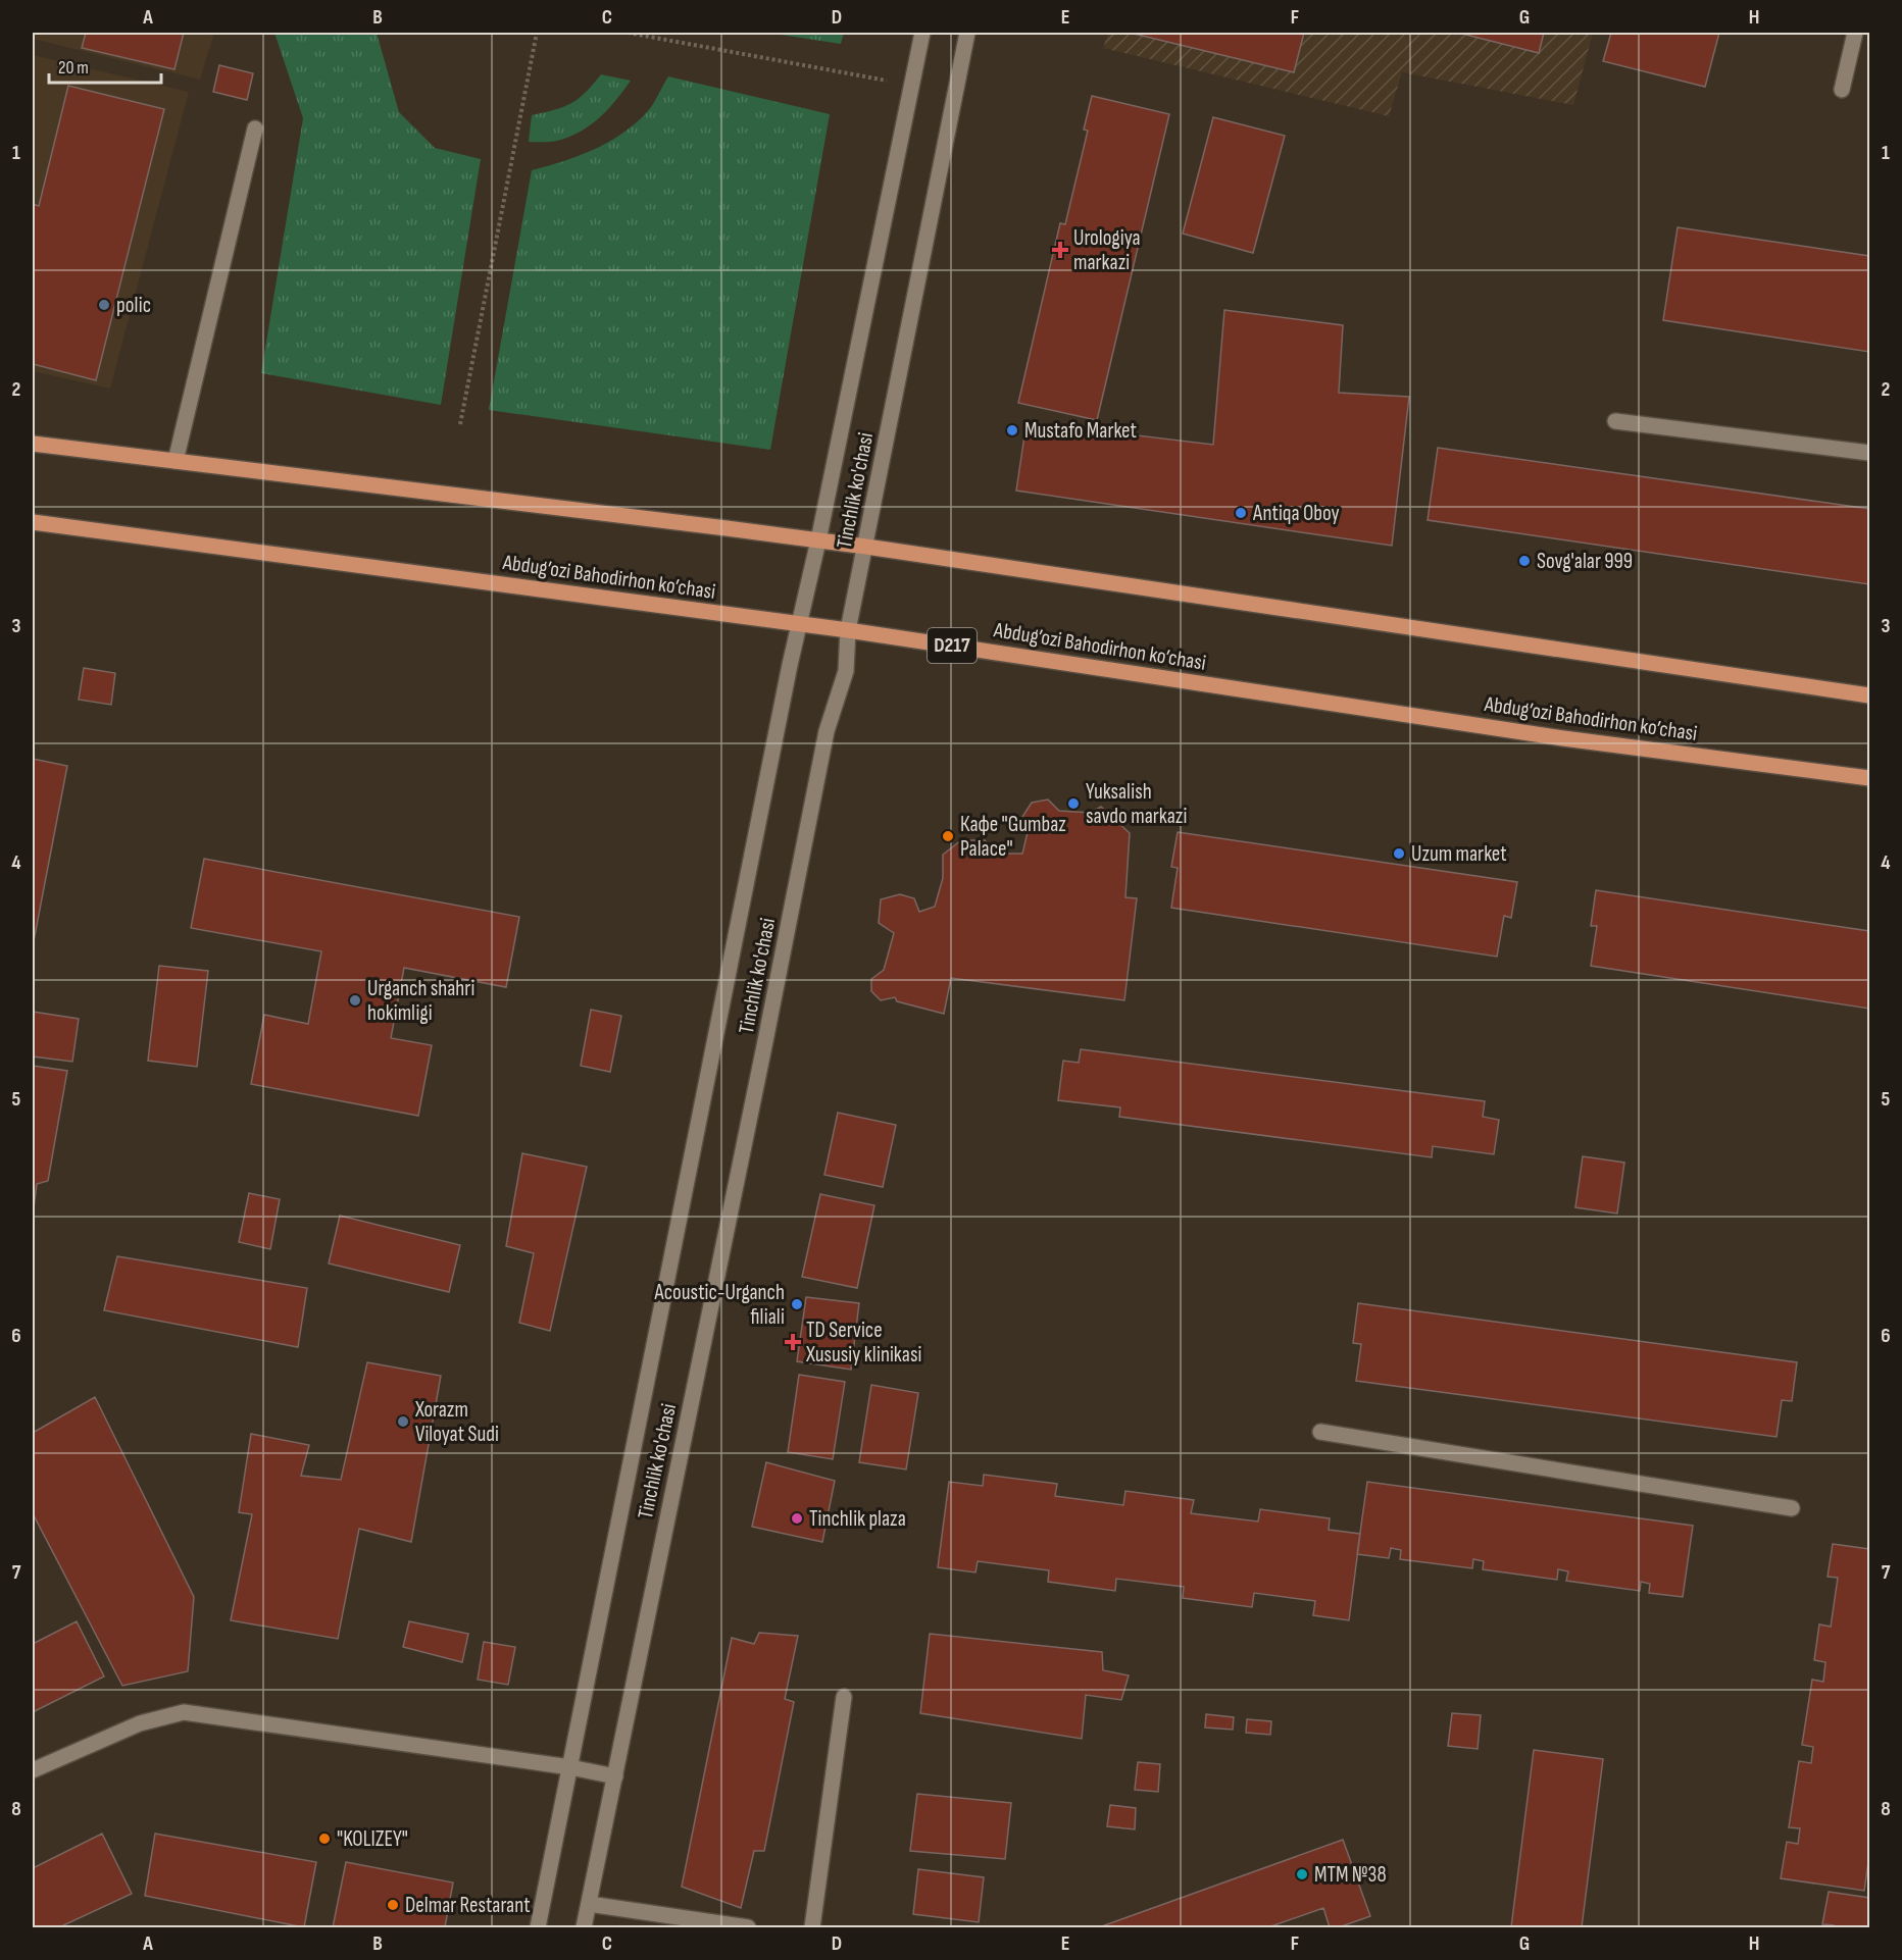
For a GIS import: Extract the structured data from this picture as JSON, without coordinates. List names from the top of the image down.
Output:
{
  "streets": {
    "main road": ["Tinchlik ko'chasi", "Abdug’ozi Bahodirhon ko’chasi", "D217"]
  },
  "crossings": [
    ["Tinchlik ko'chasi", "Abdug’ozi Bahodirhon ko’chasi"]
  ],
  "places": {
    "health": ["Urologiya markazi", "TD Service Xususiy klinikasi"],
    "other": [
      "polic",
      "Mustafo Market",
      "Antiqa Oboy",
      "Sovg'alar 999",
      "Yuksalish savdo markazi",
      "Кафе \"Gumbaz Palace\"",
      "Uzum market",
      "Urganch shahri hokimligi",
      "Acoustic-Urganch filiali",
      "Xorazm Viloyat Sudi",
      "Tinchlik plaza",
      "\"KOLIZEY\"",
      "МТМ №38",
      "Delmar Restarant"
    ]
  },
  "scale_bar": "20 m",
  "grid": {
    "columns": [
      "A",
      "B",
      "C",
      "D",
      "E",
      "F",
      "G",
      "H"
    ],
    "rows": [
      "1",
      "2",
      "3",
      "4",
      "5",
      "6",
      "7",
      "8"
    ]
  }
}
